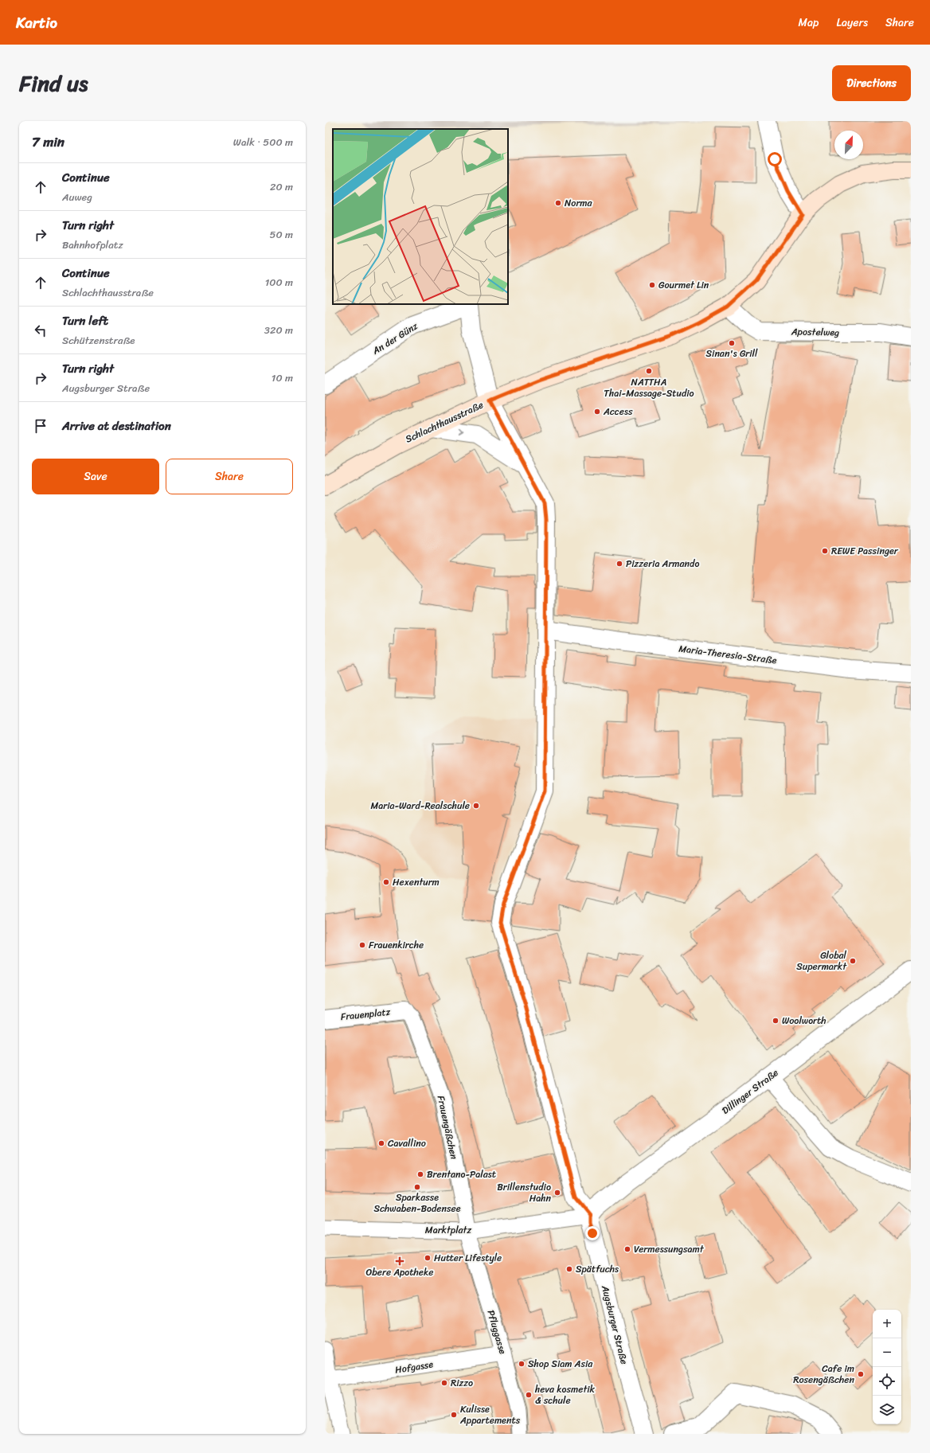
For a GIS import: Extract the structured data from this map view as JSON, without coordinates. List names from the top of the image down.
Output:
{
  "streets": {
    "main road": ["Schlachthausstraße"],
    "street": [
      "Apostelweg",
      "An der Günz",
      "Maria-Theresia-Straße",
      "Frauenplatz",
      "Dillinger Straße",
      "Frauengäßchen",
      "Marktplatz",
      "Augsburger Straße",
      "Pfluggasse",
      "Hofgasse"
    ]
  },
  "crossings": [
    ["Apostelweg", "Schlachthausstraße"],
    ["An der Günz", "Schlachthausstraße"],
    ["Frauenplatz", "Frauengäßchen"],
    ["Dillinger Straße", "Marktplatz"],
    ["Dillinger Straße", "Augsburger Straße"],
    ["Frauengäßchen", "Marktplatz"],
    ["Frauengäßchen", "Pfluggasse"],
    ["Marktplatz", "Augsburger Straße"],
    ["Marktplatz", "Pfluggasse"],
    ["Pfluggasse", "Hofgasse"]
  ],
  "places": {
    "other": [
      "Norma",
      "Gourmet Lin",
      "Sinan's Grill",
      "NATTHA Thai-Massage-Studio",
      "Access",
      "REWE Passinger",
      "Pizzeria Armando",
      "Maria-Ward-Realschule",
      "Hexenturm",
      "Frauenkirche",
      "Global Supermarkt",
      "Woolworth",
      "Cavallino",
      "Brentano-Palast",
      "Sparkasse Schwaben-Bodensee",
      "Brillenstudio Hahn",
      "Vermessungsamt",
      "Hutter Lifestyle",
      "Spätfuchs",
      "Shop Siam Asia",
      "Cafe im Rosengäßchen",
      "Rizzo",
      "heva kosmetik & schule",
      "Kulisse Appartements"
    ],
    "health": ["Obere Apotheke"]
  },
  "north": "top right",
  "page": {
    "header": "Kartio",
    "nav": ["Map", "Layers", "Share"],
    "title": "Find us",
    "buttons": [
      "Directions",
      ["Save", "Share"]
    ],
    "heading": ["7 min", "Walk · 500 m"],
    "list": [
      ["Continue", "Auweg", "20 m"],
      ["Turn right", "Bahnhofplatz", "50 m"],
      ["Continue", "Schlachthausstraße", "100 m"],
      ["Turn left", "Schützenstraße", "320 m"],
      ["Turn right", "Augsburger Straße", "10 m"],
      "Arrive at destination"
    ],
    "map_buttons": ["+", "−"]
  }
}
